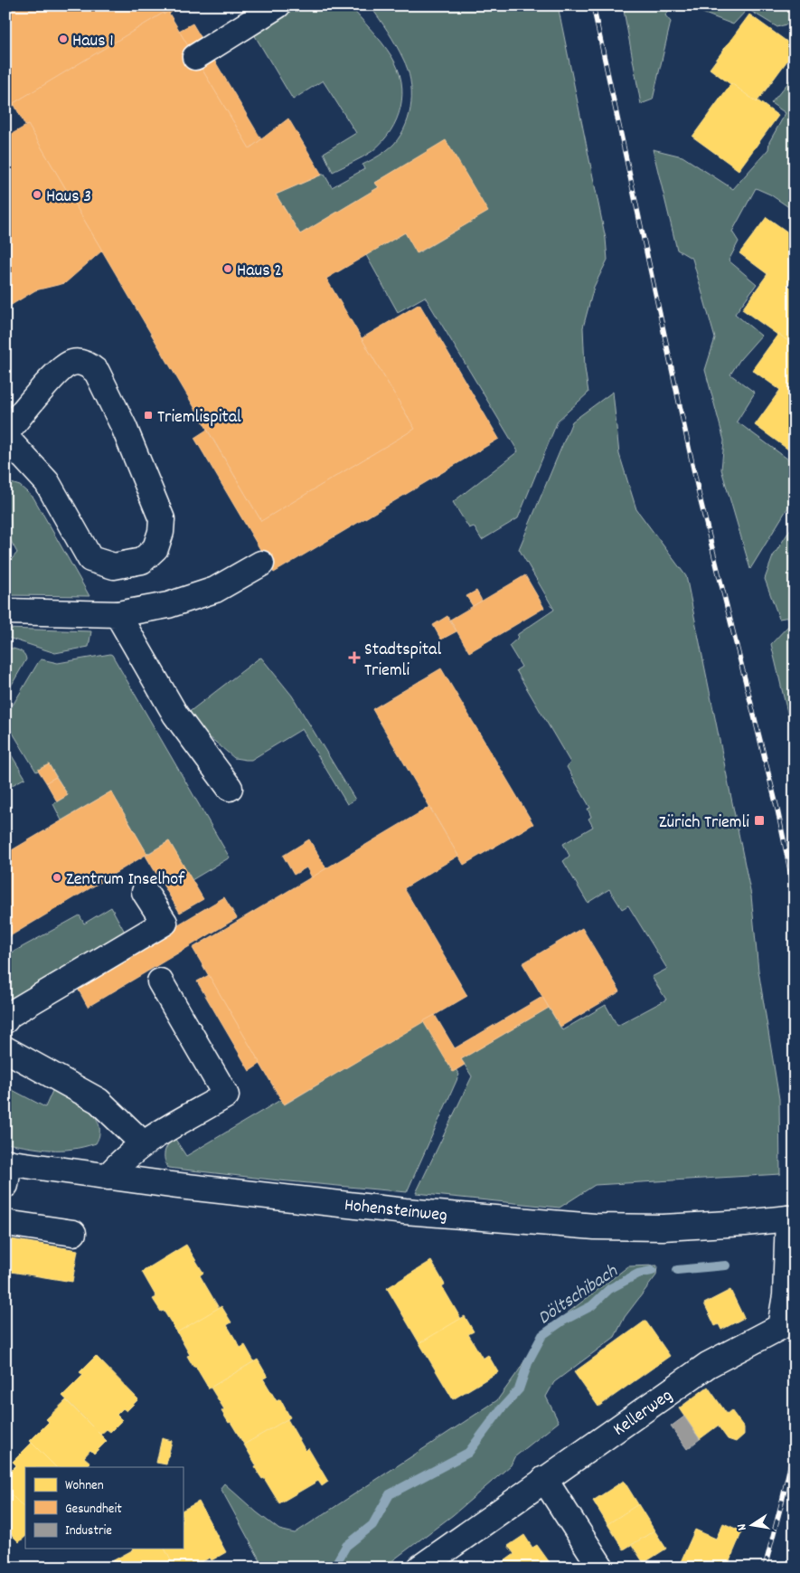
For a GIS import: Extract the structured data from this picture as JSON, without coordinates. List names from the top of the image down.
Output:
{
  "streets": {
    "street": ["Hohensteinweg", "Kellerweg"]
  },
  "crossings": [
    ["Hohensteinweg", "Kellerweg"]
  ],
  "water": ["Döltschibach"],
  "places": {
    "other": [
      "Haus 1",
      "Haus 3",
      "Haus 2",
      "Zentrum Inselhof"
    ],
    "transit": ["Triemlispital", "Zürich Triemli"],
    "health": ["Stadtspital Triemli"]
  },
  "legend": ["Wohnen", "Gesundheit", "Industrie"],
  "north": "left"
}
